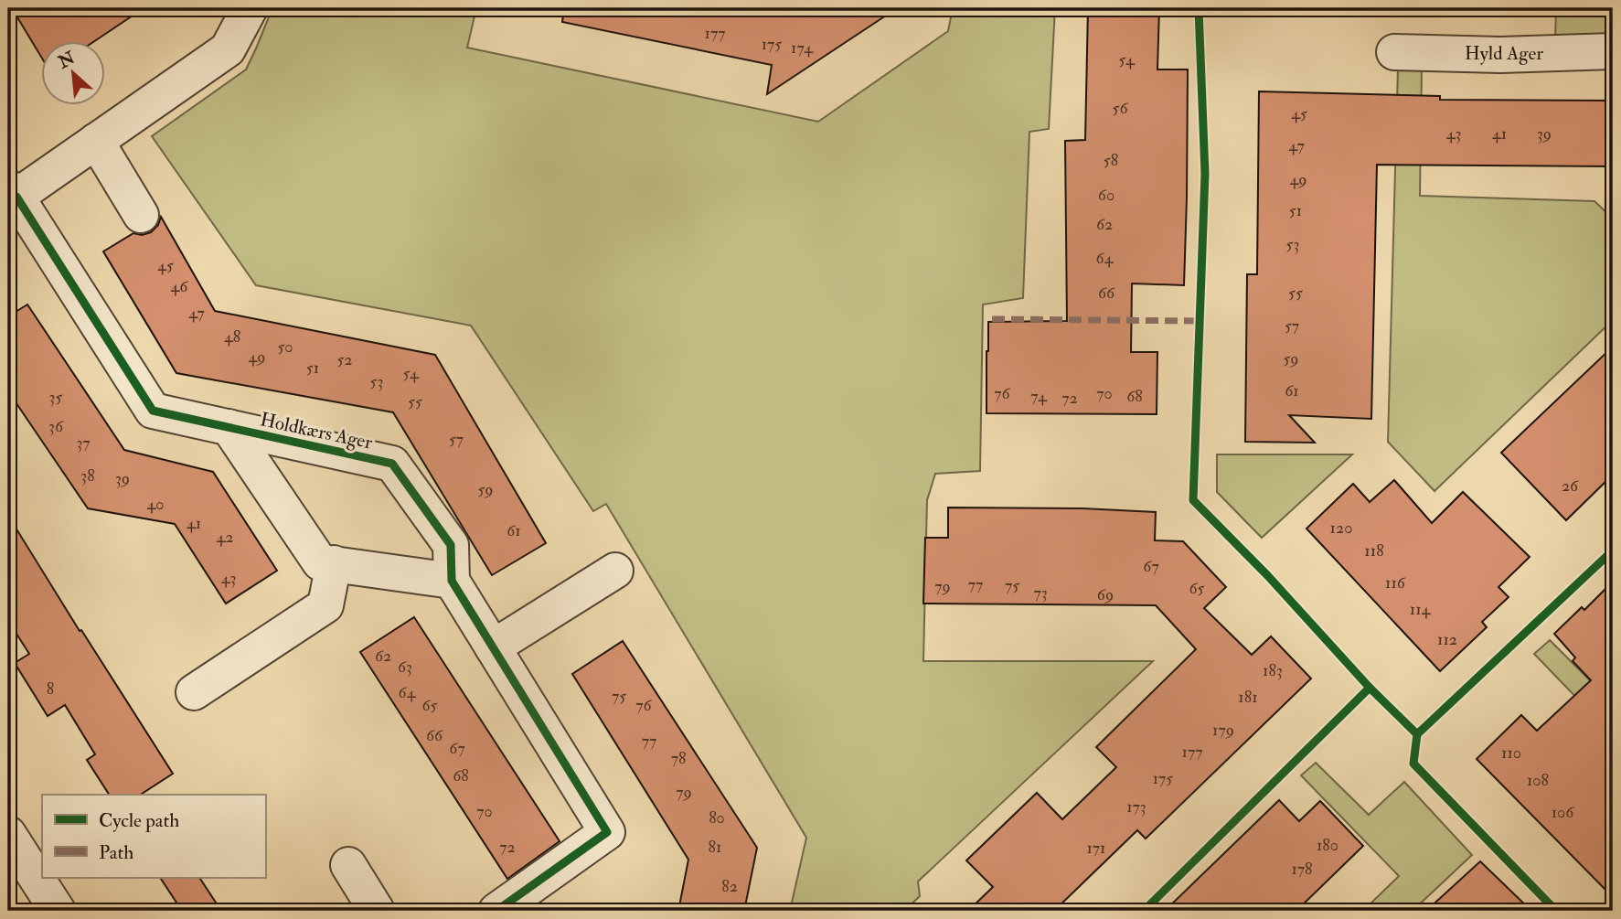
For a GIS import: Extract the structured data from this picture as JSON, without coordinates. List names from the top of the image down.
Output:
{
  "streets": {
    "street": ["Hyld Ager", "Holdkærs Ager"]
  },
  "house_numbers": [
    "177",
    "175",
    "174",
    "54",
    "56",
    "45",
    "43",
    "41",
    "39",
    "47",
    "58",
    "49",
    "60",
    "51",
    "62",
    "53",
    "64",
    "45",
    "46",
    "66",
    "55",
    "47",
    "57",
    "48",
    "50",
    "49",
    "59",
    "52",
    "51",
    "54",
    "53",
    "61",
    "76",
    "70",
    "74",
    "68",
    "35",
    "72",
    "55",
    "36",
    "57",
    "37",
    "38",
    "39",
    "26",
    "59",
    "40",
    "41",
    "120",
    "61",
    "42",
    "118",
    "67",
    "43",
    "116",
    "77",
    "75",
    "79",
    "65",
    "73",
    "69",
    "114",
    "112",
    "62",
    "63",
    "183",
    "8",
    "64",
    "75",
    "181",
    "65",
    "76",
    "179",
    "66",
    "77",
    "67",
    "177",
    "110",
    "78",
    "68",
    "175",
    "108",
    "79",
    "173",
    "70",
    "106",
    "80",
    "180",
    "72",
    "81",
    "171",
    "178",
    "82"
  ],
  "legend": ["Cycle path", "Path"],
  "north": "top left"
}
